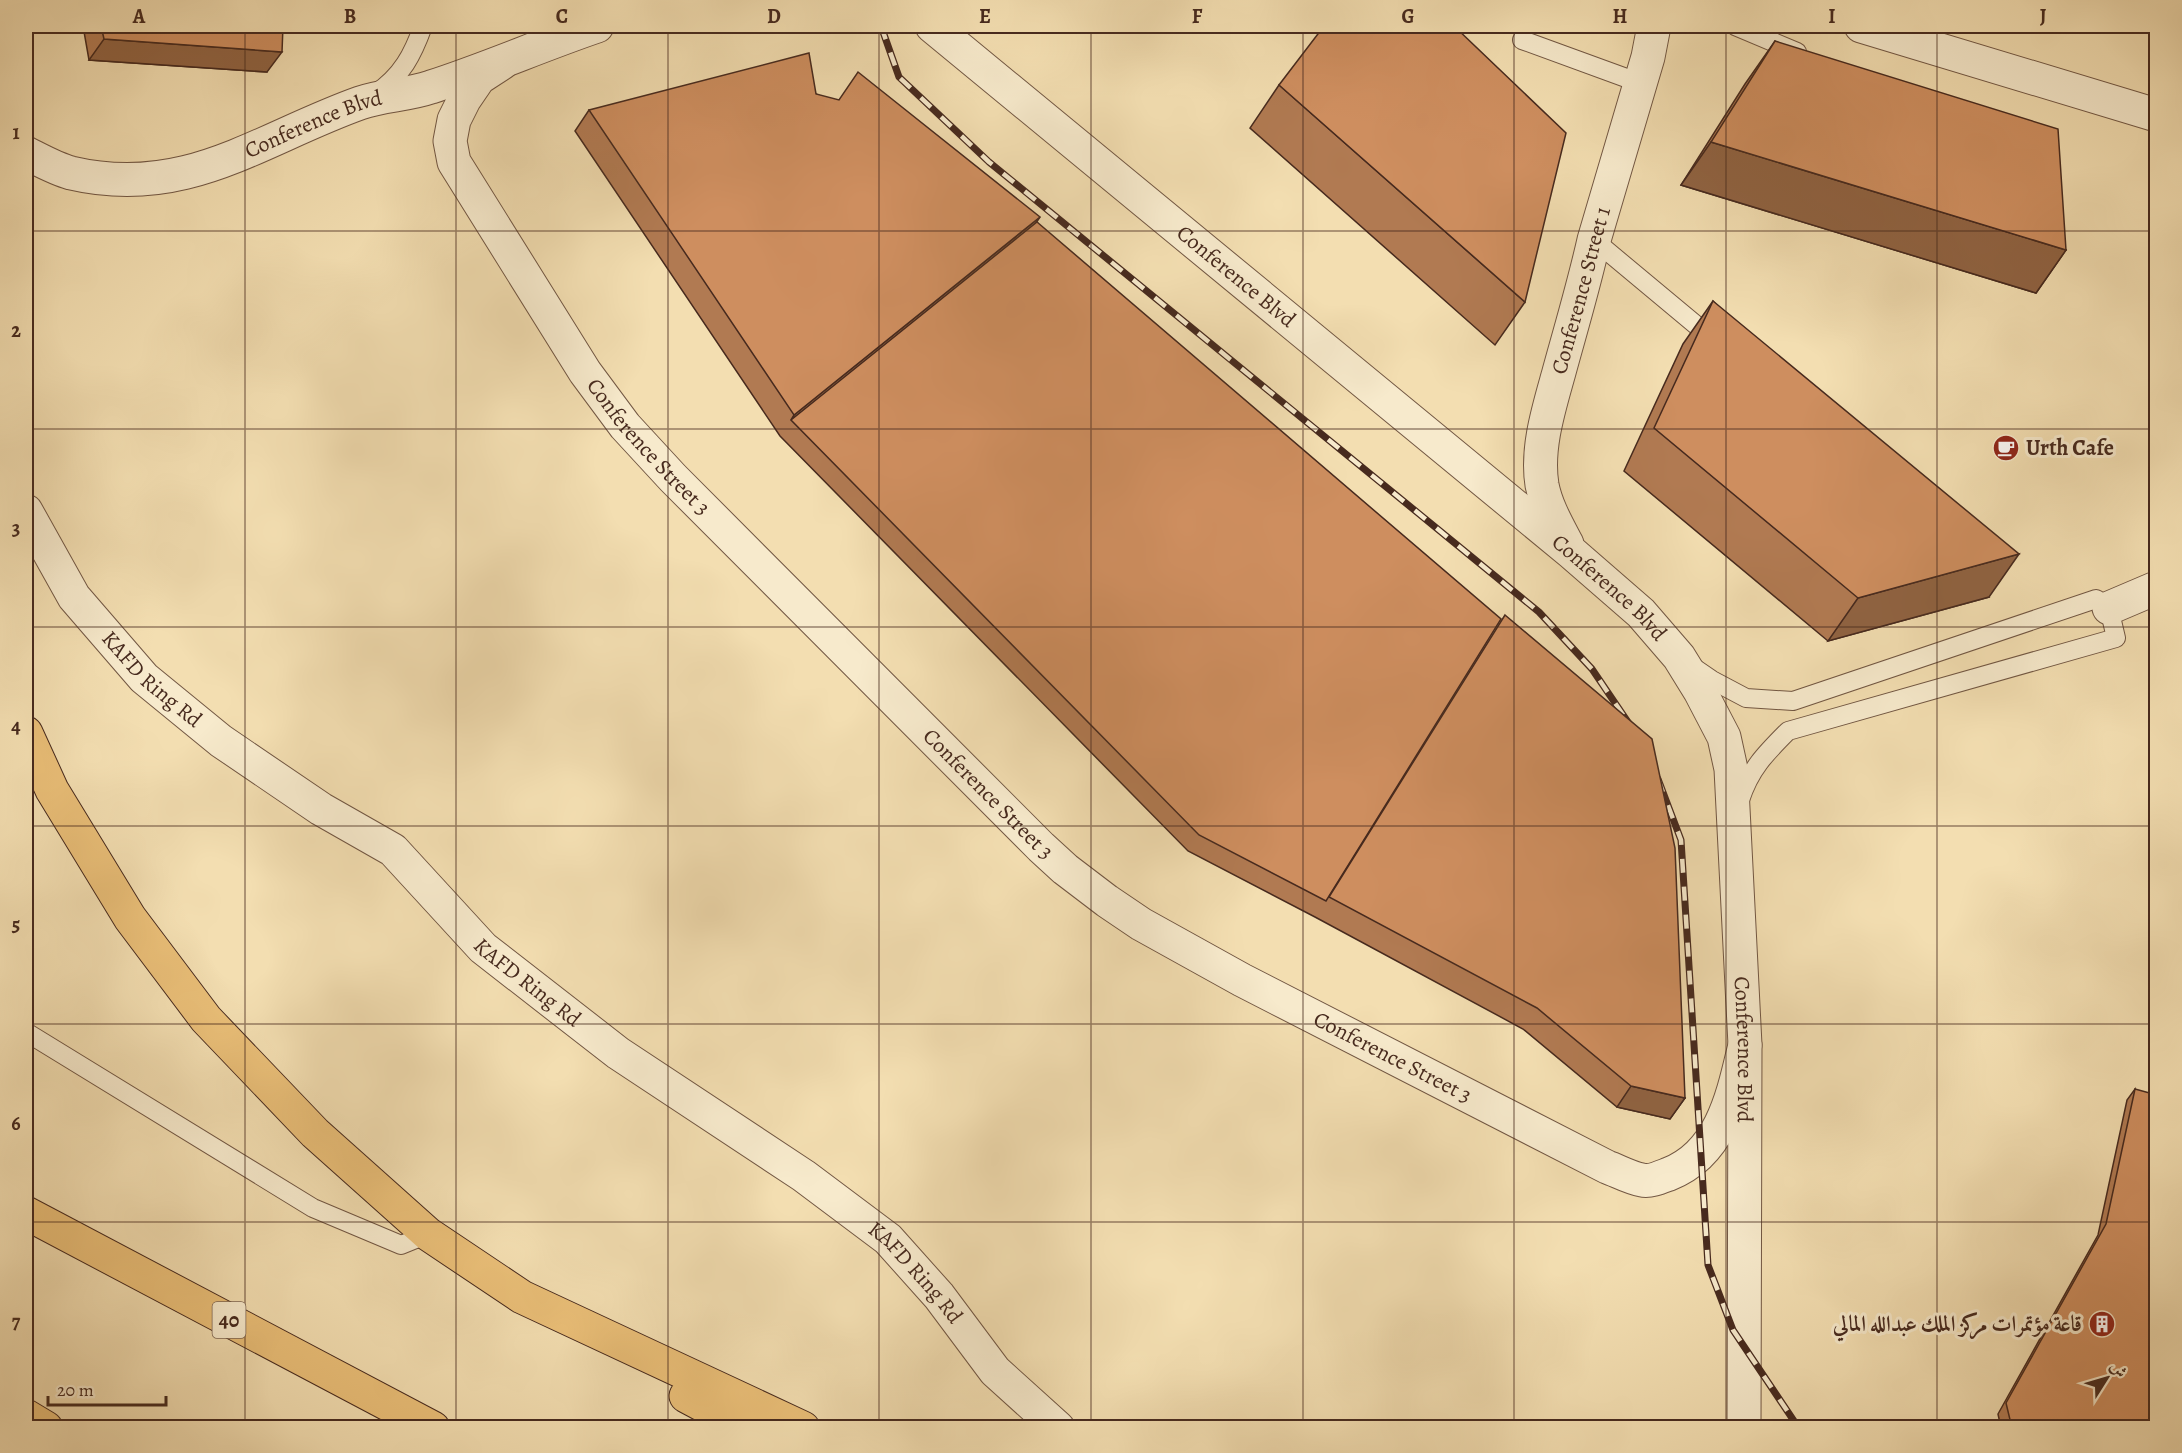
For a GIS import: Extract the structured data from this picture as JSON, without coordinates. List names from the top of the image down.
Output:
{
  "streets": {
    "main road": ["40"],
    "street": [
      "Conference Blvd",
      "Conference Street 1",
      "Conference Street 3",
      "KAFD Ring Rd"
    ]
  },
  "crossings": [
    ["Conference Blvd", "Conference Street 1"],
    ["Conference Blvd", "Conference Street 3"]
  ],
  "places": {
    "cafe": ["Urth Cafe"],
    "building": ["قاعة مؤتمرات مركز الملك عبدالله المالي"]
  },
  "scale_bar": "20 m",
  "north": "top right",
  "grid": {
    "columns": [
      "A",
      "B",
      "C",
      "D",
      "E",
      "F",
      "G",
      "H",
      "I",
      "J"
    ],
    "rows": [
      "1",
      "2",
      "3",
      "4",
      "5",
      "6",
      "7"
    ]
  }
}
